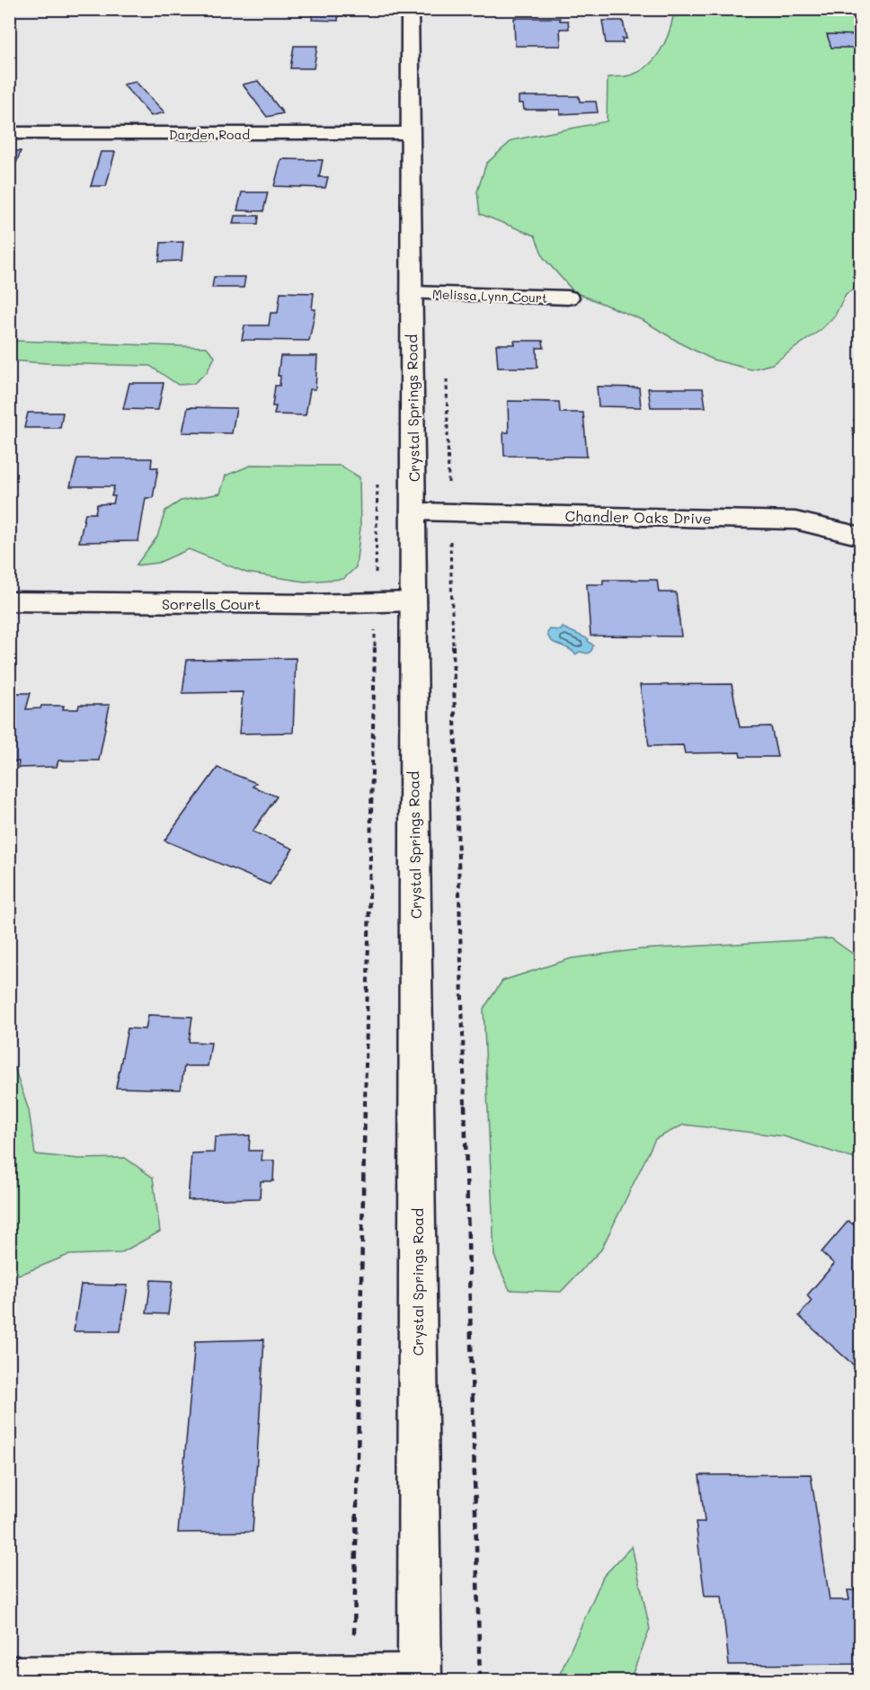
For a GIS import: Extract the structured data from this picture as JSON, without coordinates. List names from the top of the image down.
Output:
{
  "streets": {
    "street": [
      "Darden Road",
      "Melissa Lynn Court",
      "Crystal Springs Road",
      "Chandler Oaks Drive",
      "Sorrells Court"
    ]
  },
  "crossings": [
    ["Darden Road", "Crystal Springs Road"],
    ["Melissa Lynn Court", "Crystal Springs Road"],
    ["Crystal Springs Road", "Chandler Oaks Drive"],
    ["Crystal Springs Road", "Sorrells Court"]
  ]
}
